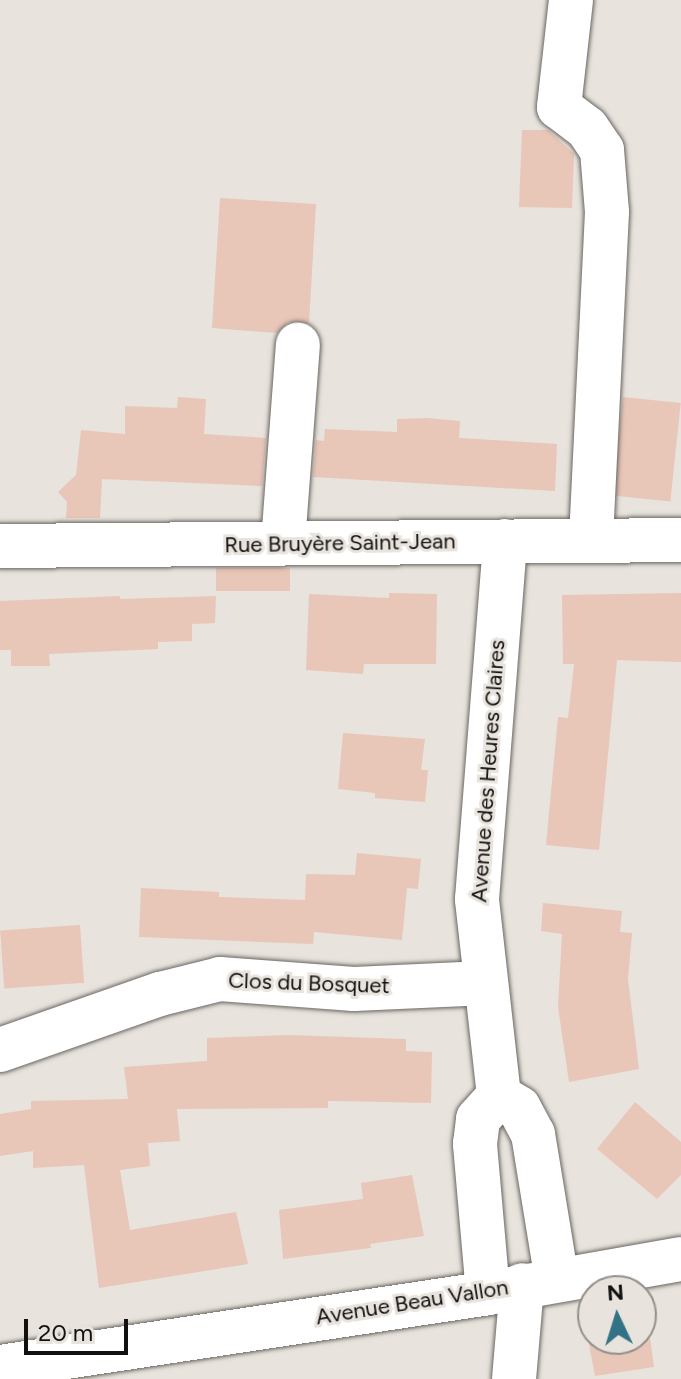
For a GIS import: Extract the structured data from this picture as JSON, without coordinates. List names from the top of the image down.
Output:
{
  "streets": {
    "street": [
      "Rue Bruyère Saint-Jean",
      "Avenue des Heures Claires",
      "Clos du Bosquet",
      "Avenue Beau Vallon"
    ]
  },
  "crossings": [
    ["Rue Bruyère Saint-Jean", "Avenue des Heures Claires"],
    ["Avenue des Heures Claires", "Clos du Bosquet"]
  ],
  "scale_bar": "20 m",
  "north": "top"
}
